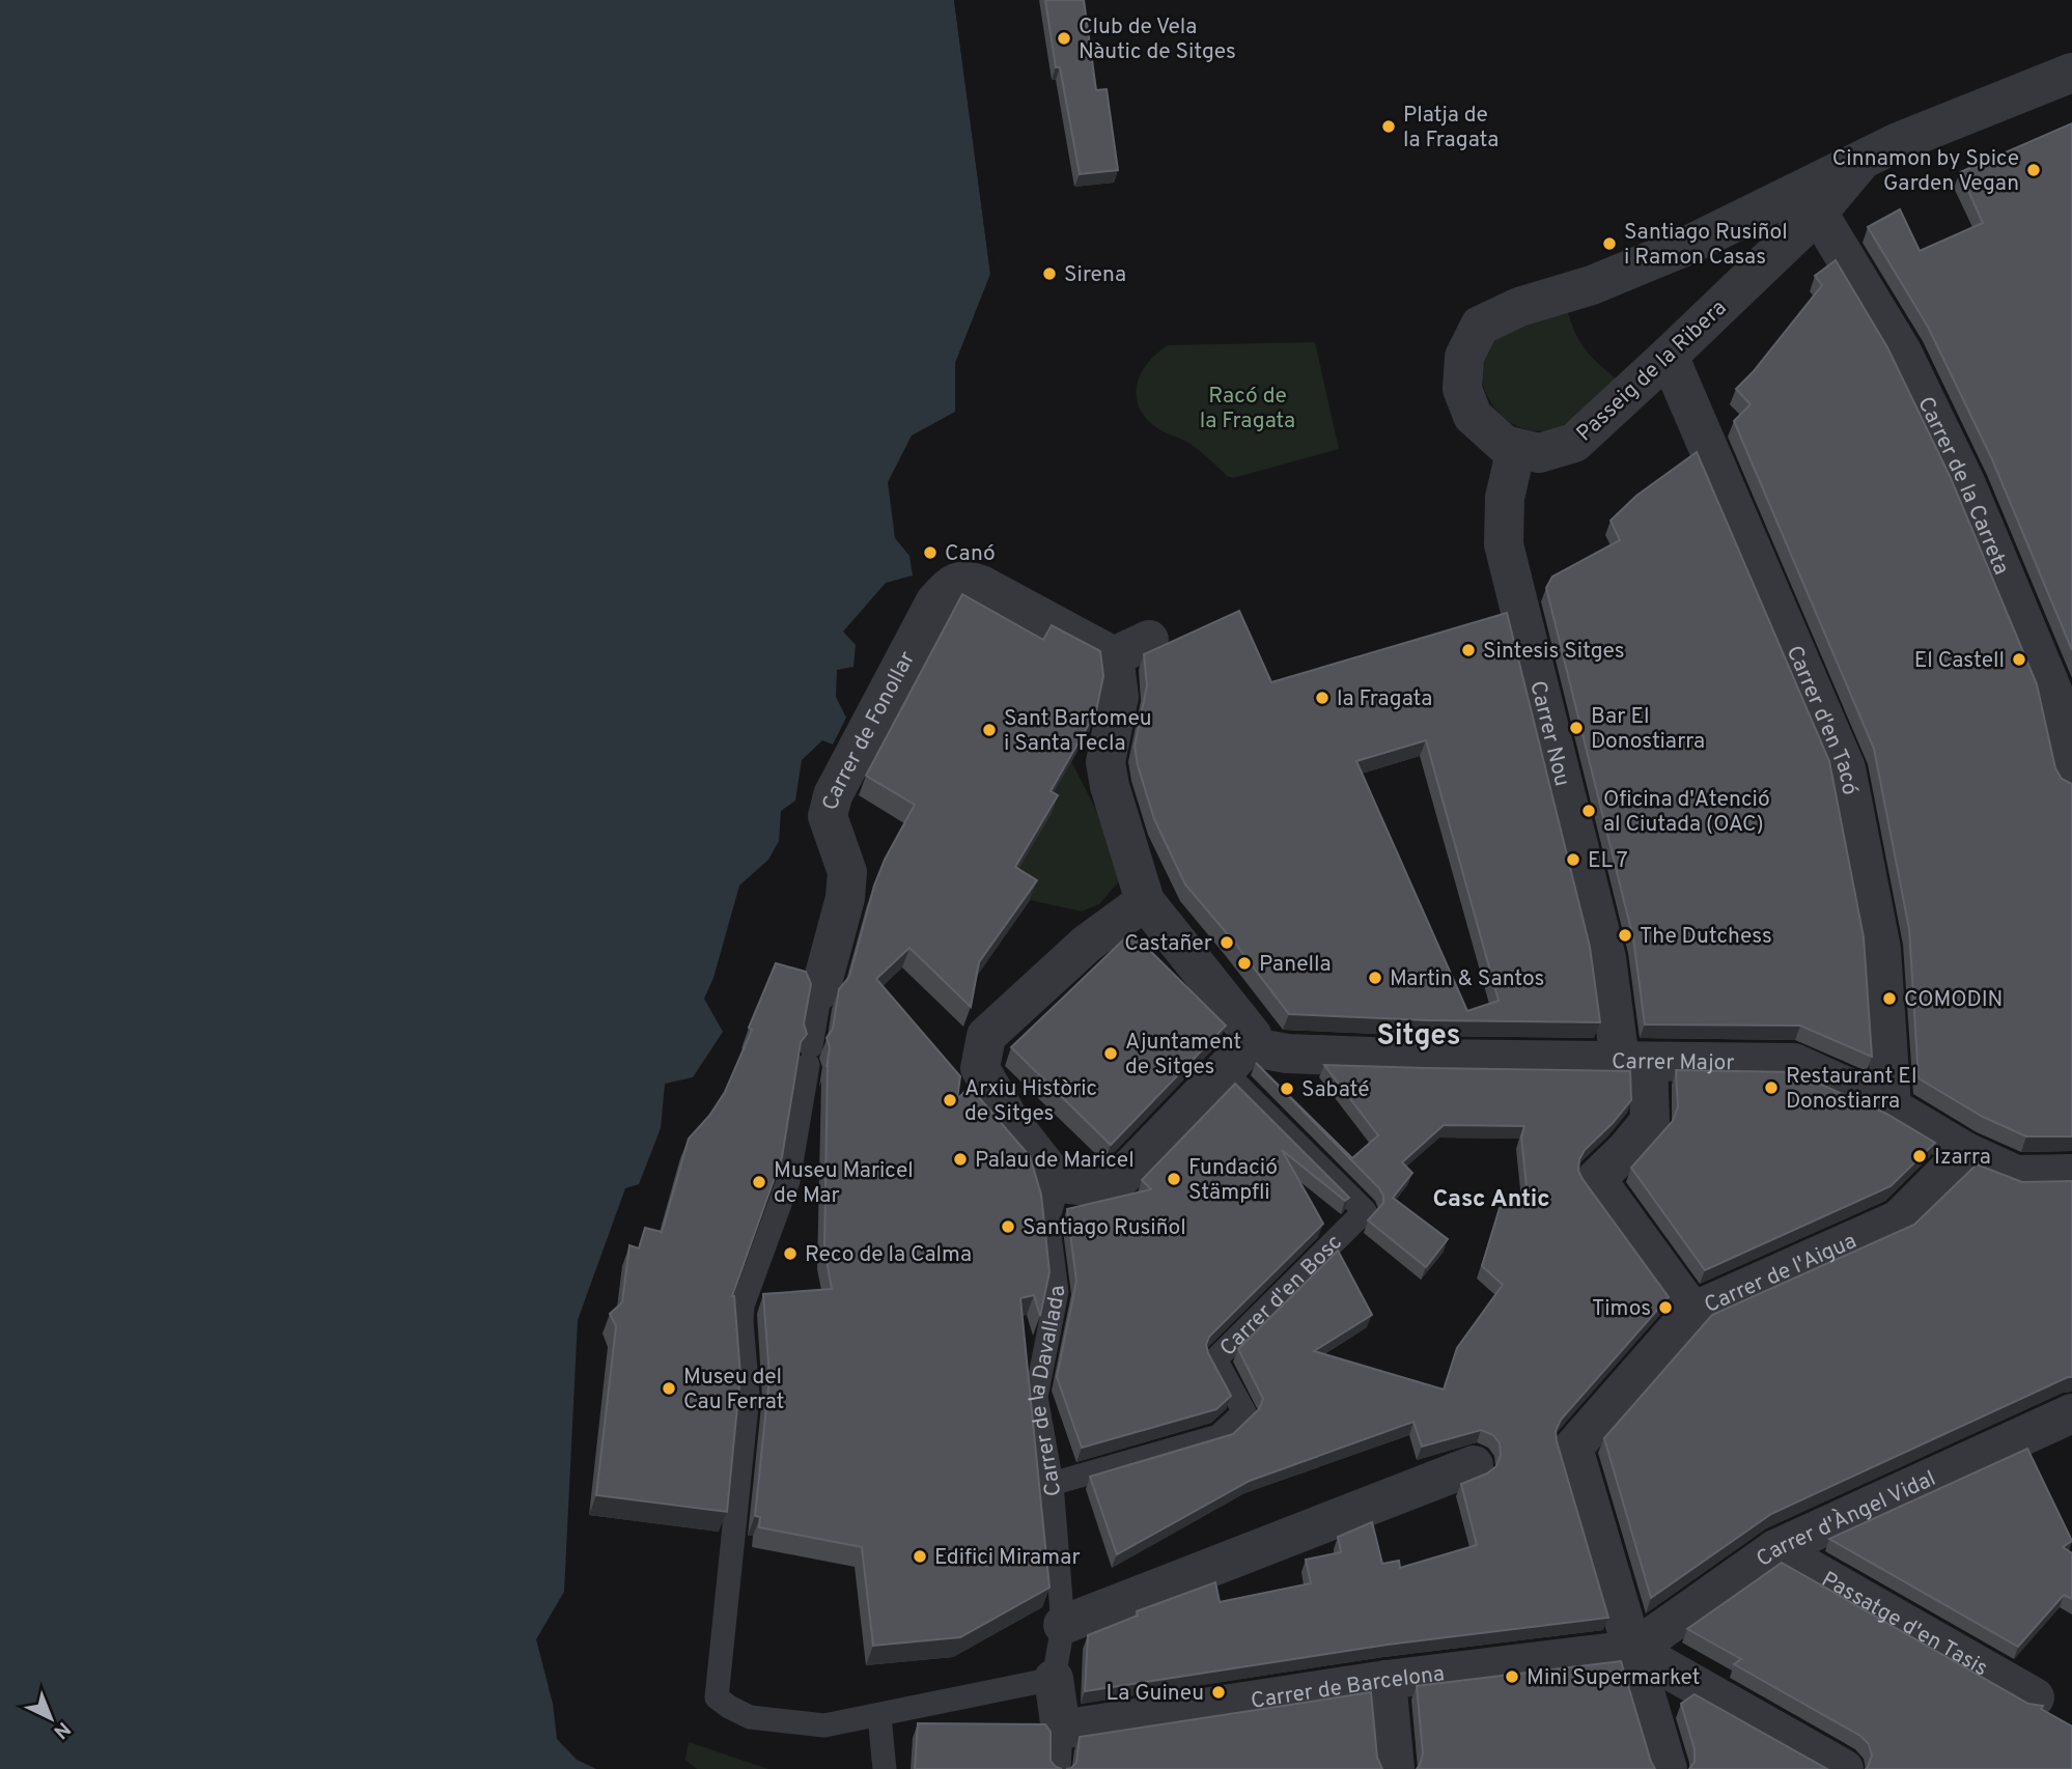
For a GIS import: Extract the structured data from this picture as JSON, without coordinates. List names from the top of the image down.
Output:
{
  "streets": {
    "street": [
      "Passeig de la Ribera",
      "Carrer de la Carreta",
      "Carrer d'en Tacó",
      "Carrer de Fonollar",
      "Carrer Nou",
      "Carrer Major",
      "Carrer de l'Aigua",
      "Carrer de la Davallada",
      "Carrer d'Àngel Vidal",
      "Passatge d'en Tasis",
      "Carrer de Barcelona"
    ],
    "lane": ["Carrer d'en Bosc"]
  },
  "crossings": [
    ["Passeig de la Ribera", "Carrer de la Carreta"],
    ["Passeig de la Ribera", "Carrer d'en Tacó"],
    ["Passeig de la Ribera", "Carrer Nou"],
    ["Carrer d'en Tacó", "Carrer Major"],
    ["Carrer Nou", "Carrer Major"],
    ["Carrer Nou", "Carrer de l'Aigua"],
    ["Carrer Major", "Carrer de l'Aigua"],
    ["Carrer Major", "Carrer d'en Bosc"],
    ["Carrer de l'Aigua", "Carrer d'Àngel Vidal"],
    ["Carrer de l'Aigua", "Carrer de Barcelona"],
    ["Carrer d'en Bosc", "Carrer de la Davallada"],
    ["Carrer de la Davallada", "Carrer de Barcelona"],
    ["Carrer d'Àngel Vidal", "Passatge d'en Tasis"],
    ["Carrer d'Àngel Vidal", "Carrer de Barcelona"]
  ],
  "districts": ["Sitges", "Casc Antic"],
  "parks": ["Racó de la Fragata"],
  "places": [
    "Club de Vela Nàutic de Sitges",
    "Platja de la Fragata",
    "Cinnamon by Spice Garden Vegan",
    "Santiago Rusiñol i Ramon Casas",
    "Sirena",
    "Canó",
    "Sintesis Sitges",
    "El Castell",
    "la Fragata",
    "Bar El Donostiarra",
    "Sant Bartomeu i Santa Tecla",
    "Oficina d'Atenció al Ciutada (OAC)",
    "EL 7",
    "The Dutchess",
    "Castañer",
    "Panella",
    "Martin & Santos",
    "COMODIN",
    "Ajuntament de Sitges",
    "Restaurant El Donostiarra",
    "Sabaté",
    "Arxiu Històric de Sitges",
    "Izarra",
    "Palau de Maricel",
    "Fundació Stämpfli",
    "Museu Maricel de Mar",
    "Santiago Rusiñol",
    "Reco de la Calma",
    "Timos",
    "Museu del Cau Ferrat",
    "Edifici Miramar",
    "Mini Supermarket",
    "La Guineu"
  ],
  "north": "bottom right"
}
